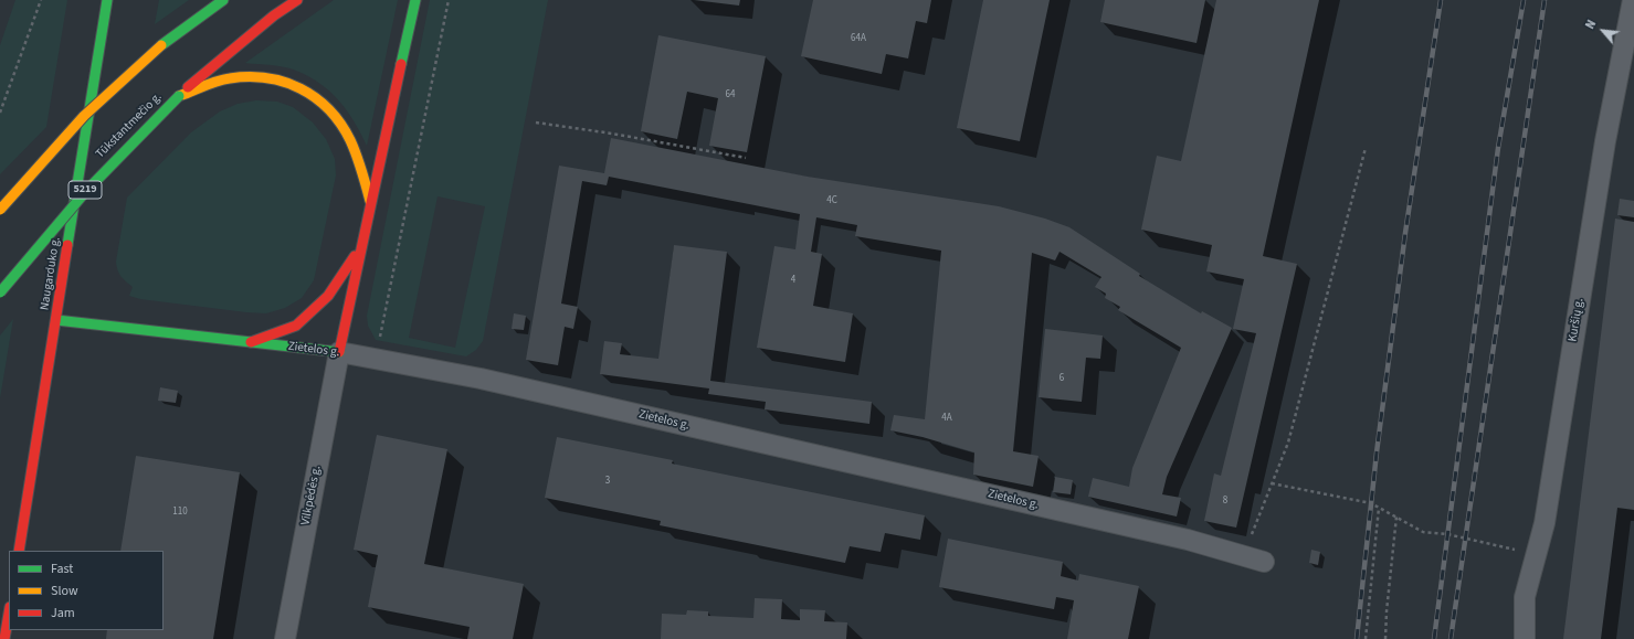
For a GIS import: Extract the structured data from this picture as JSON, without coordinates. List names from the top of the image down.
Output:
{
  "streets": {
    "main road": [
      "Tūkstantmečio g.",
      "5219",
      "Naugarduko g.",
      "Zietelos g."
    ],
    "street": ["Kuršių g.", "Vilkpėdės g."]
  },
  "crossings": [
    ["Naugarduko g.", "Zietelos g."],
    ["Zietelos g.", "Vilkpėdės g."]
  ],
  "house_numbers": [
    "64A",
    "64",
    "4C",
    "4",
    "6",
    "4A",
    "3",
    "8",
    "110"
  ],
  "legend": ["Fast", "Slow", "Jam"],
  "north": "top left"
}
